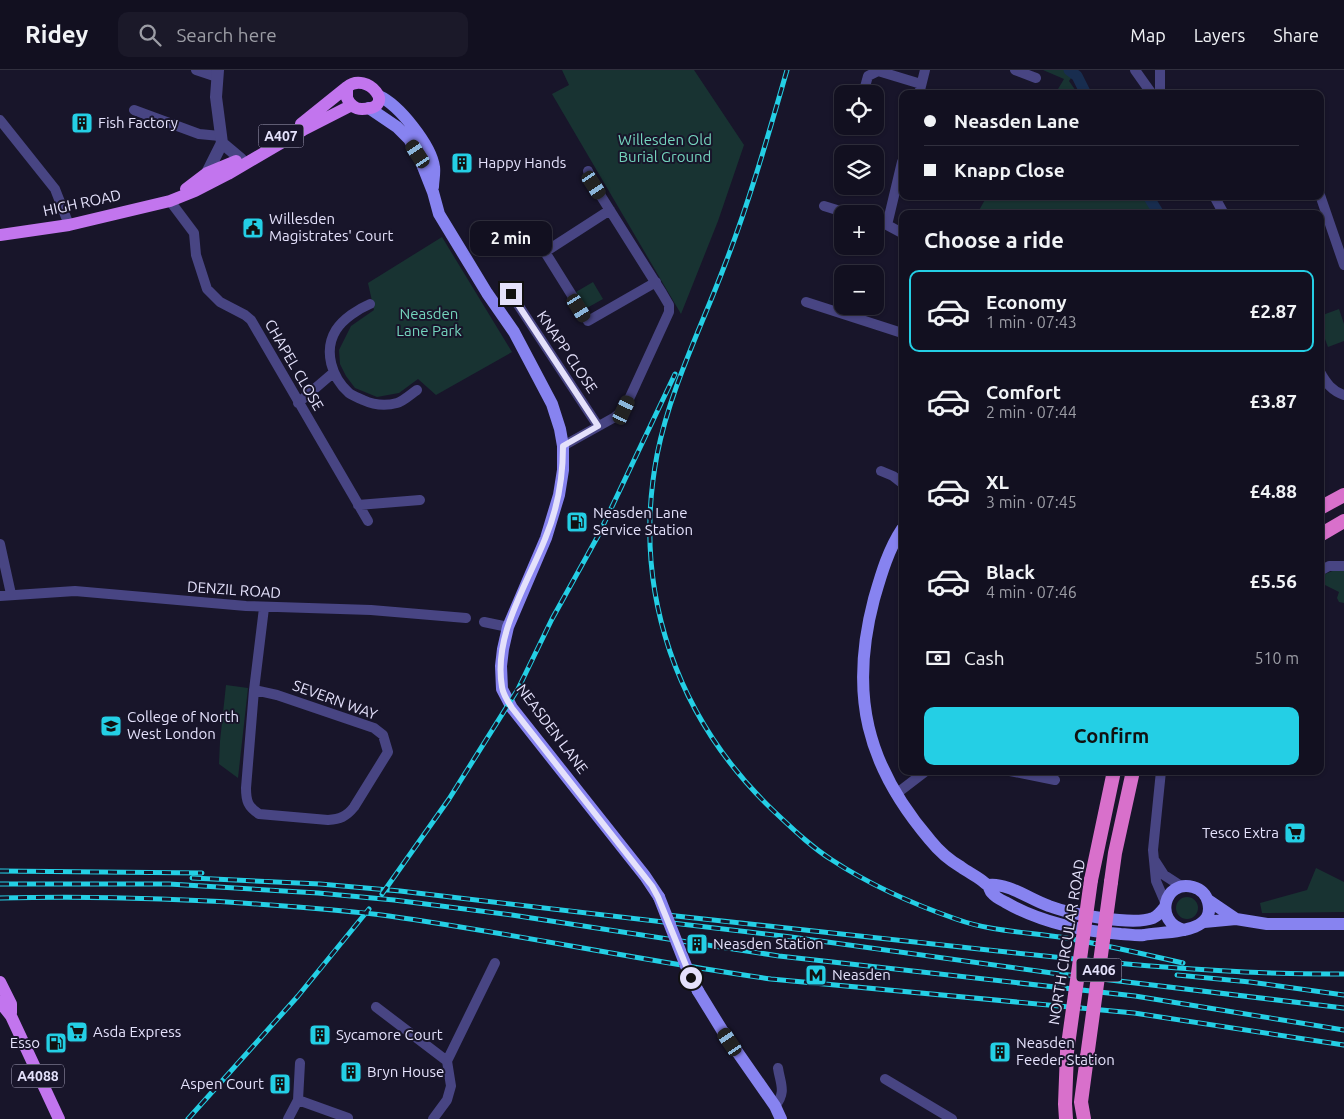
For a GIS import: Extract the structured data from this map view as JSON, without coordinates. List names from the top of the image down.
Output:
{
  "streets": {
    "highway": ["NORTH CIRCULAR ROAD", "A406"],
    "main road": [
      "A407",
      "HIGH ROAD",
      "NEASDEN LANE",
      "A4088"
    ],
    "street": [
      "KNAPP CLOSE",
      "CHAPEL CLOSE",
      "DENZIL ROAD",
      "SEVERN WAY"
    ]
  },
  "crossings": [
    ["HIGH ROAD", "CHAPEL CLOSE"],
    ["HIGH ROAD", "NEASDEN LANE"]
  ],
  "parks": ["Willesden Old Burial Ground", "Neasden Lane Park"],
  "places": {
    "building": [
      "Fish Factory",
      "Happy Hands",
      "Neasden Station",
      "Sycamore Court",
      "Neasden Feeder Station",
      "Bryn House",
      "Aspen Court"
    ],
    "public building": ["Willesden Magistrates' Court"],
    "fuel station": ["Neasden Lane Service Station", "Esso"],
    "school or university": ["College of North West London"],
    "supermarket": ["Tesco Extra", "Asda Express"],
    "metro station": ["Neasden"]
  },
  "page": {
    "header": "Ridey",
    "search": "Search here",
    "nav": ["Map", "Layers", "Share"],
    "map_buttons": ["+", "−"],
    "banner": ["Neasden Lane", "Knapp Close"],
    "heading": "Choose a ride",
    "bubble": "2 min",
    "list": [
      {
        "name": "Economy",
        "note": "1 min · 07:43",
        "value": "£2.87"
      },
      {
        "name": "Comfort",
        "note": "2 min · 07:44",
        "value": "£3.87"
      },
      {
        "name": "XL",
        "note": "3 min · 07:45",
        "value": "£4.88"
      },
      {
        "name": "Black",
        "note": "4 min · 07:46",
        "value": "£5.56"
      }
    ],
    "pay": ["Cash", "510 m"],
    "buttons": "Confirm"
  }
}
